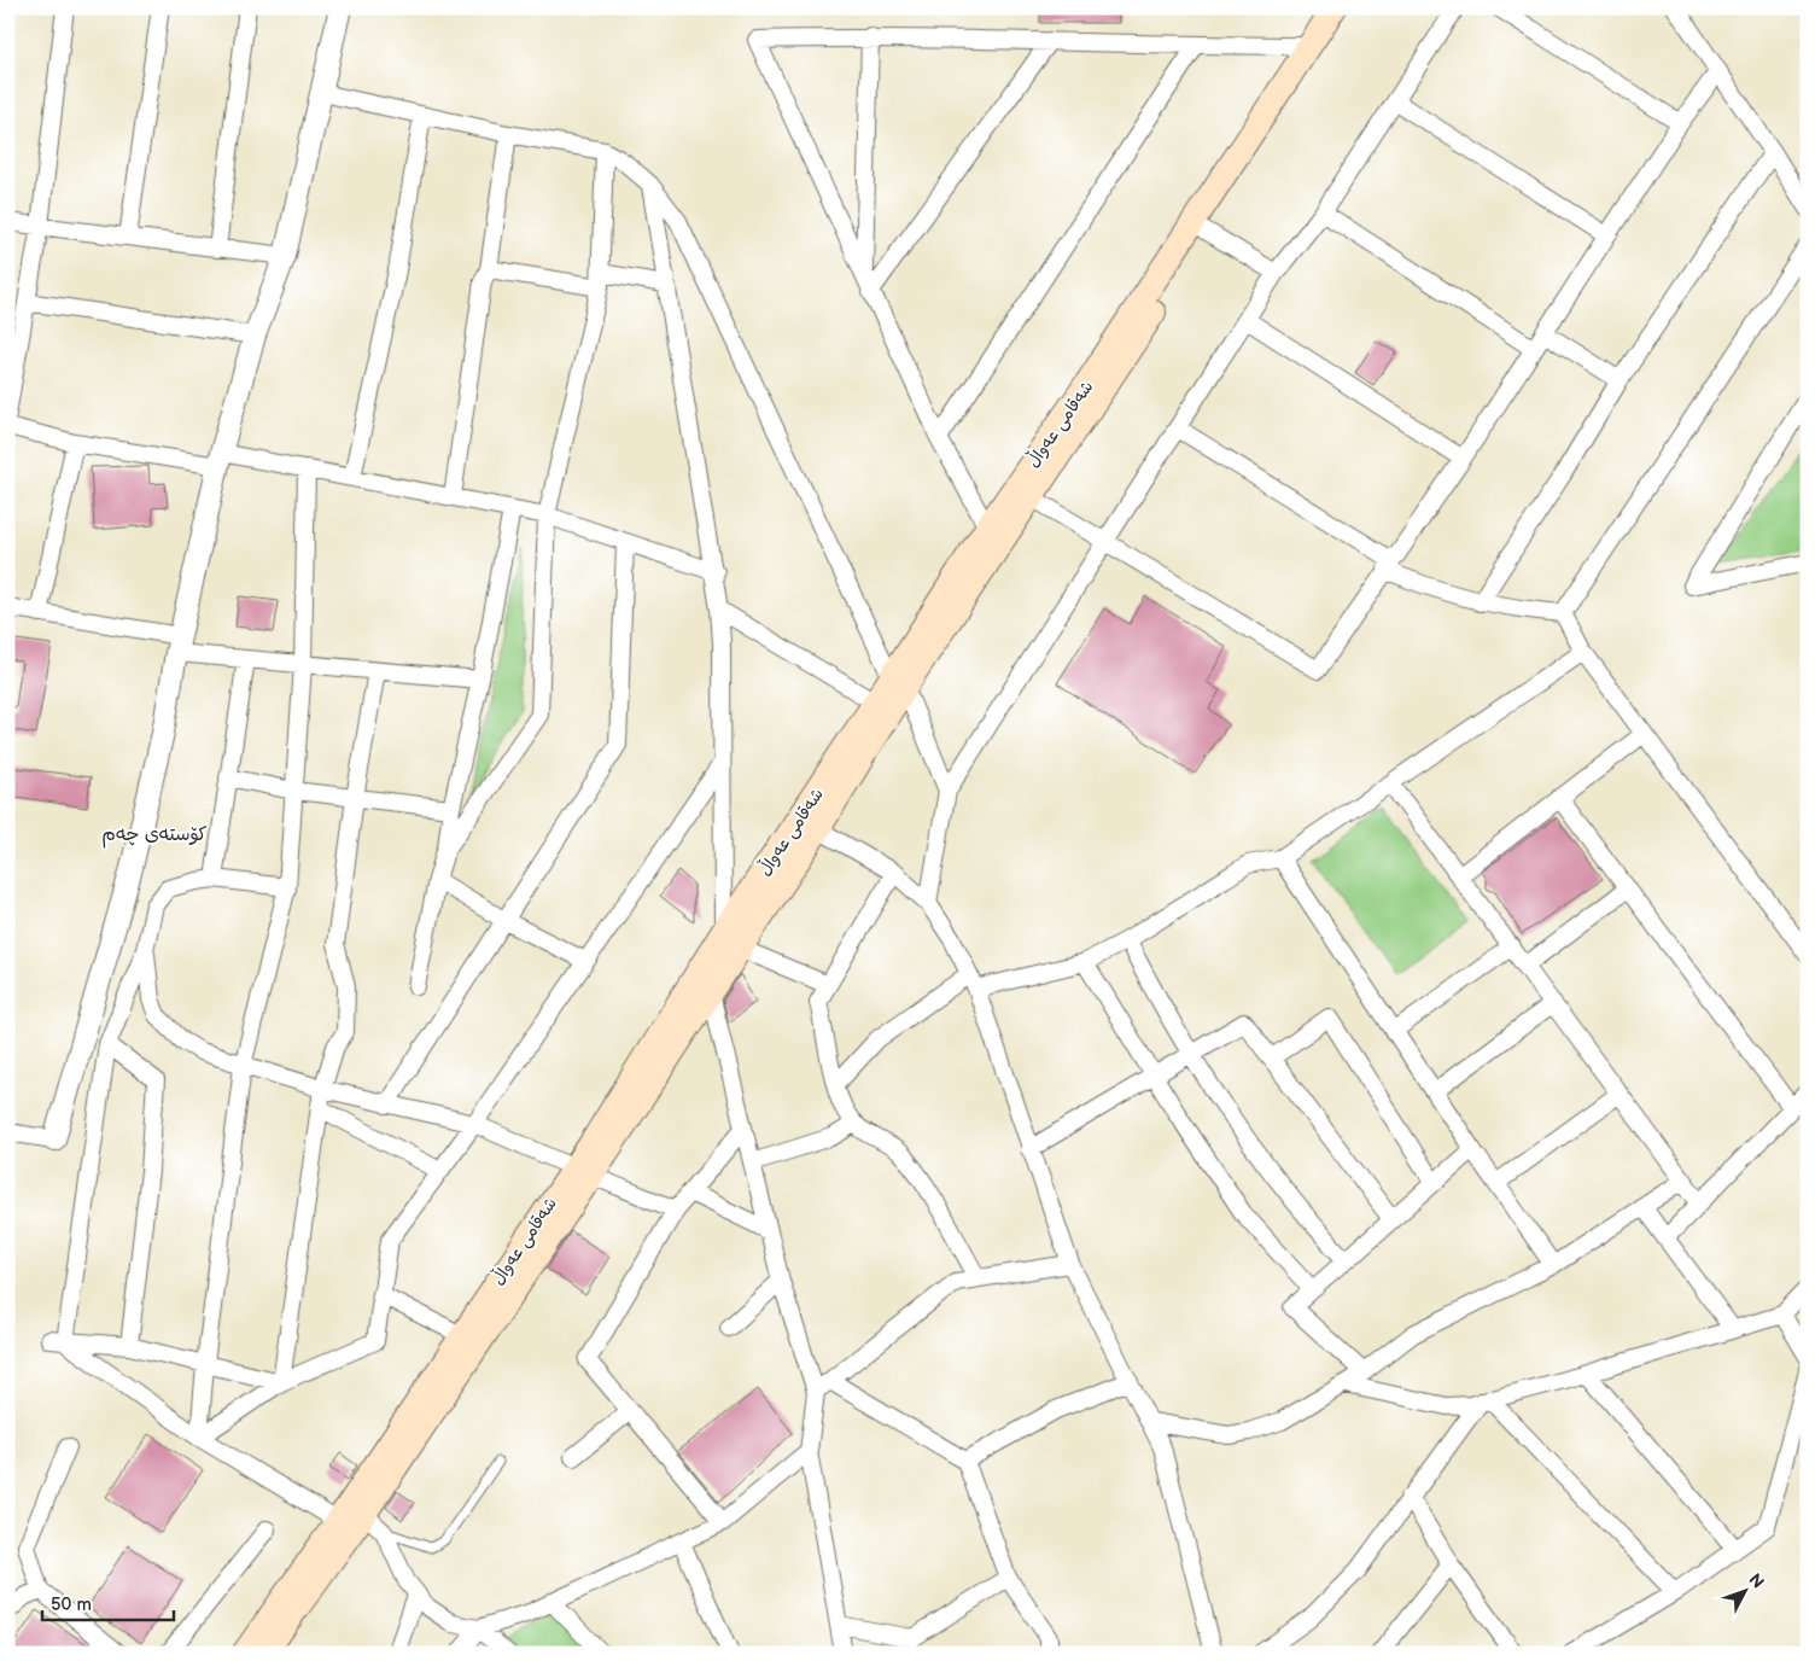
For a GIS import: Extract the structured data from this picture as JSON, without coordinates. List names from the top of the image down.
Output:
{
  "streets": {
    "main road": ["شەقامی عەواڵ"]
  },
  "districts": ["کۆستەی چەم"],
  "scale_bar": "50 m",
  "north": "top right"
}
